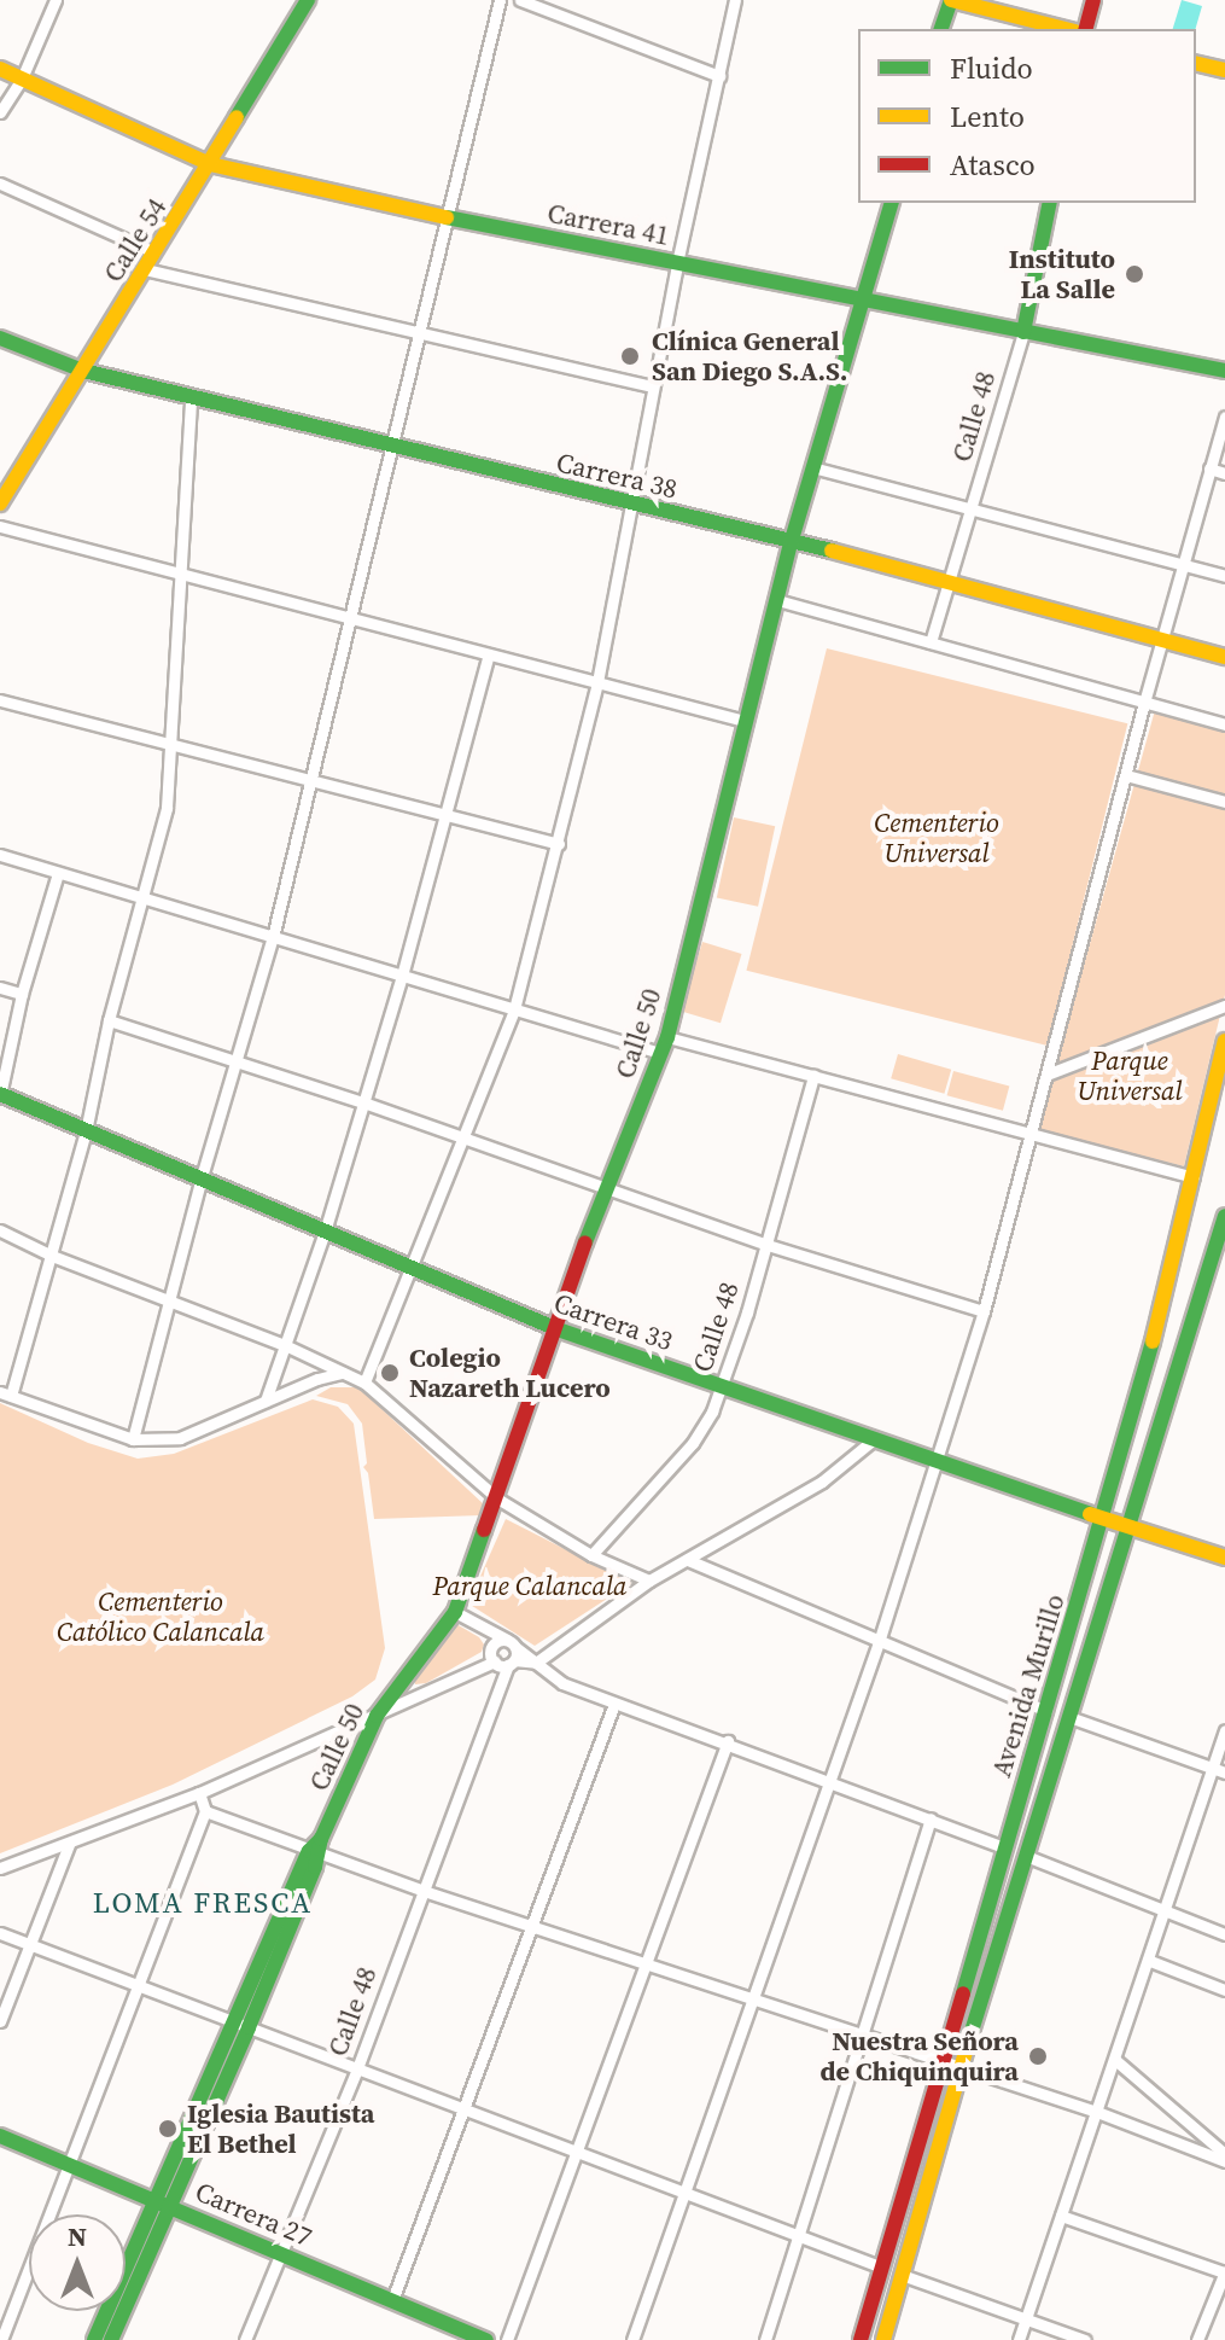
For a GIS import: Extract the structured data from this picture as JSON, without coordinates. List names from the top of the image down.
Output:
{
  "streets": {
    "street": [
      "Carrera 41",
      "Calle 54",
      "Calle 48",
      "Carrera 38",
      "Calle 50",
      "Carrera 33",
      "Avenida Murillo",
      "Carrera 27"
    ]
  },
  "crossings": [
    ["Carrera 41", "Calle 54"],
    ["Carrera 41", "Calle 48"],
    ["Carrera 41", "Calle 50"],
    ["Calle 54", "Carrera 38"],
    ["Calle 48", "Carrera 38"],
    ["Calle 48", "Carrera 33"],
    ["Calle 48", "Carrera 27"],
    ["Carrera 38", "Calle 50"],
    ["Calle 50", "Carrera 33"],
    ["Calle 50", "Carrera 27"],
    ["Carrera 33", "Avenida Murillo"]
  ],
  "districts": ["LOMA FRESCA"],
  "parks": [
    "Cementerio Universal",
    "Parque Universal",
    "Parque Calancala",
    "Cementerio Católico Calancala"
  ],
  "places": [
    "Instituto La Salle",
    "Clínica General San Diego S.A.S.",
    "Colegio Nazareth Lucero",
    "Nuestra Señora de Chiquinquira",
    "Iglesia Bautista El Bethel"
  ],
  "legend": ["Fluido", "Lento", "Atasco"],
  "north": "top"
}
